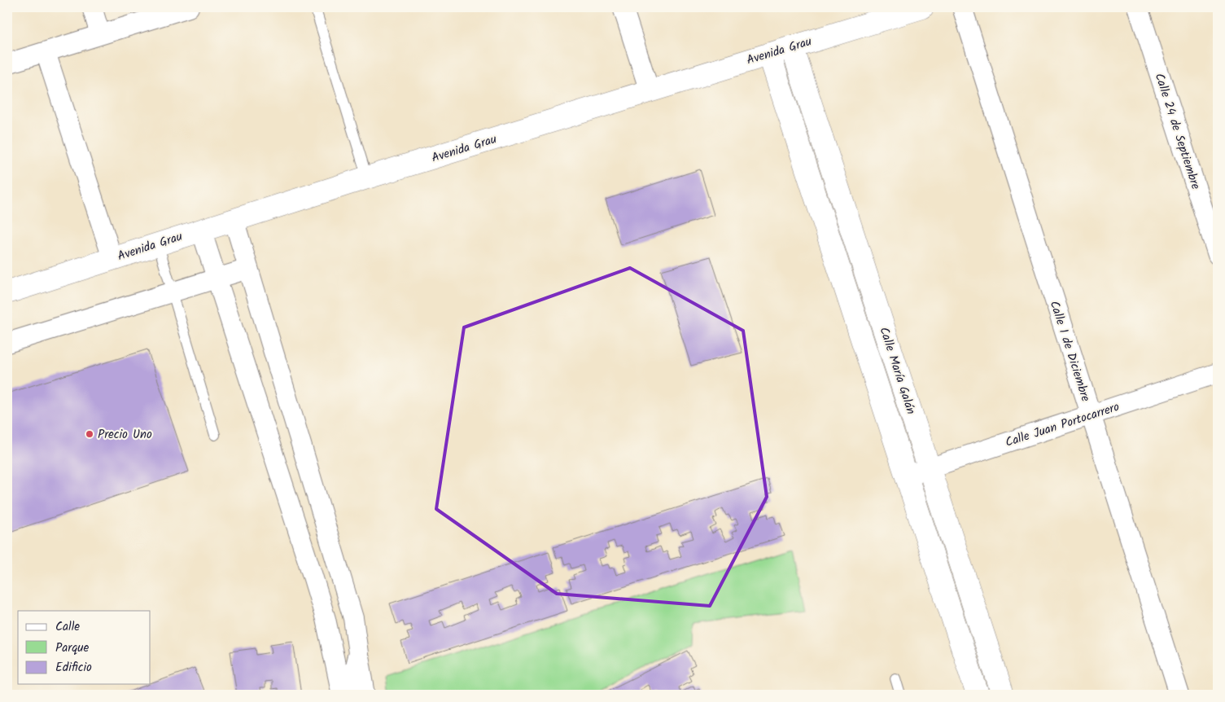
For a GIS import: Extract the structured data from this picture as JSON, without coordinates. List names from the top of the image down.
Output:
{
  "streets": {
    "street": [
      "Avenida Grau",
      "Calle 24 de Septiembre",
      "Calle 1 de Diciembre",
      "Calle María Galán",
      "Calle Juan Portocarrero"
    ]
  },
  "crossings": [
    ["Avenida Grau", "Calle María Galán"],
    ["Calle 1 de Diciembre", "Calle Juan Portocarrero"],
    ["Calle María Galán", "Calle Juan Portocarrero"]
  ],
  "places": ["Precio Uno"],
  "legend": ["Calle", "Parque", "Edificio"]
}
